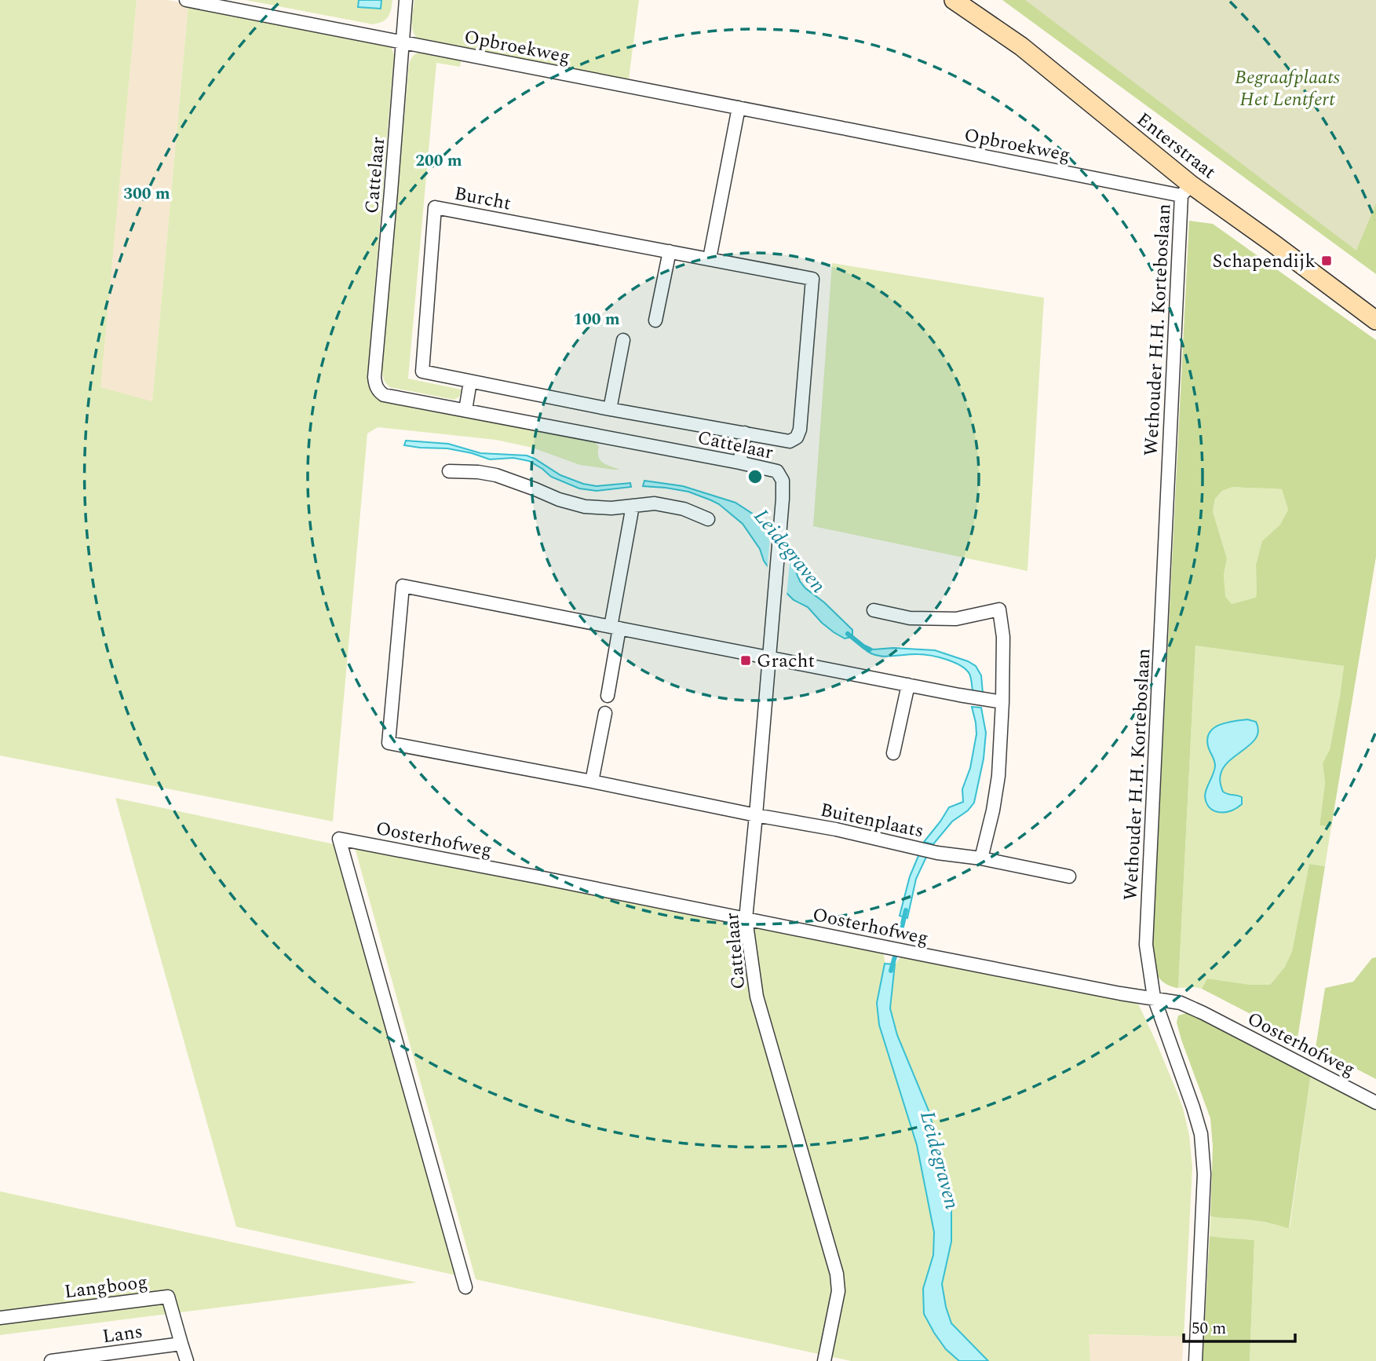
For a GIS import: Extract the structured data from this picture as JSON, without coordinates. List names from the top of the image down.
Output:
{
  "streets": {
    "main road": ["Enterstraat"],
    "street": [
      "Opbroekweg",
      "Cattelaar",
      "Burcht",
      "Wethouder H.H. Korteboslaan",
      "Buitenplaats",
      "Oosterhofweg",
      "Langboog",
      "Lans"
    ]
  },
  "crossings": [
    ["Opbroekweg", "Enterstraat"],
    ["Opbroekweg", "Cattelaar"],
    ["Opbroekweg", "Wethouder H.H. Korteboslaan"],
    ["Enterstraat", "Wethouder H.H. Korteboslaan"],
    ["Cattelaar", "Buitenplaats"],
    ["Cattelaar", "Oosterhofweg"],
    ["Wethouder H.H. Korteboslaan", "Oosterhofweg"],
    ["Langboog", "Lans"]
  ],
  "water": ["Leidegraven"],
  "parks": ["Begraafplaats Het Lentfert"],
  "places": {
    "transit": ["Schapendijk", "Gracht"]
  },
  "scale_bar": "50 m",
  "rings": ["200 m", "300 m", "100 m"]
}
